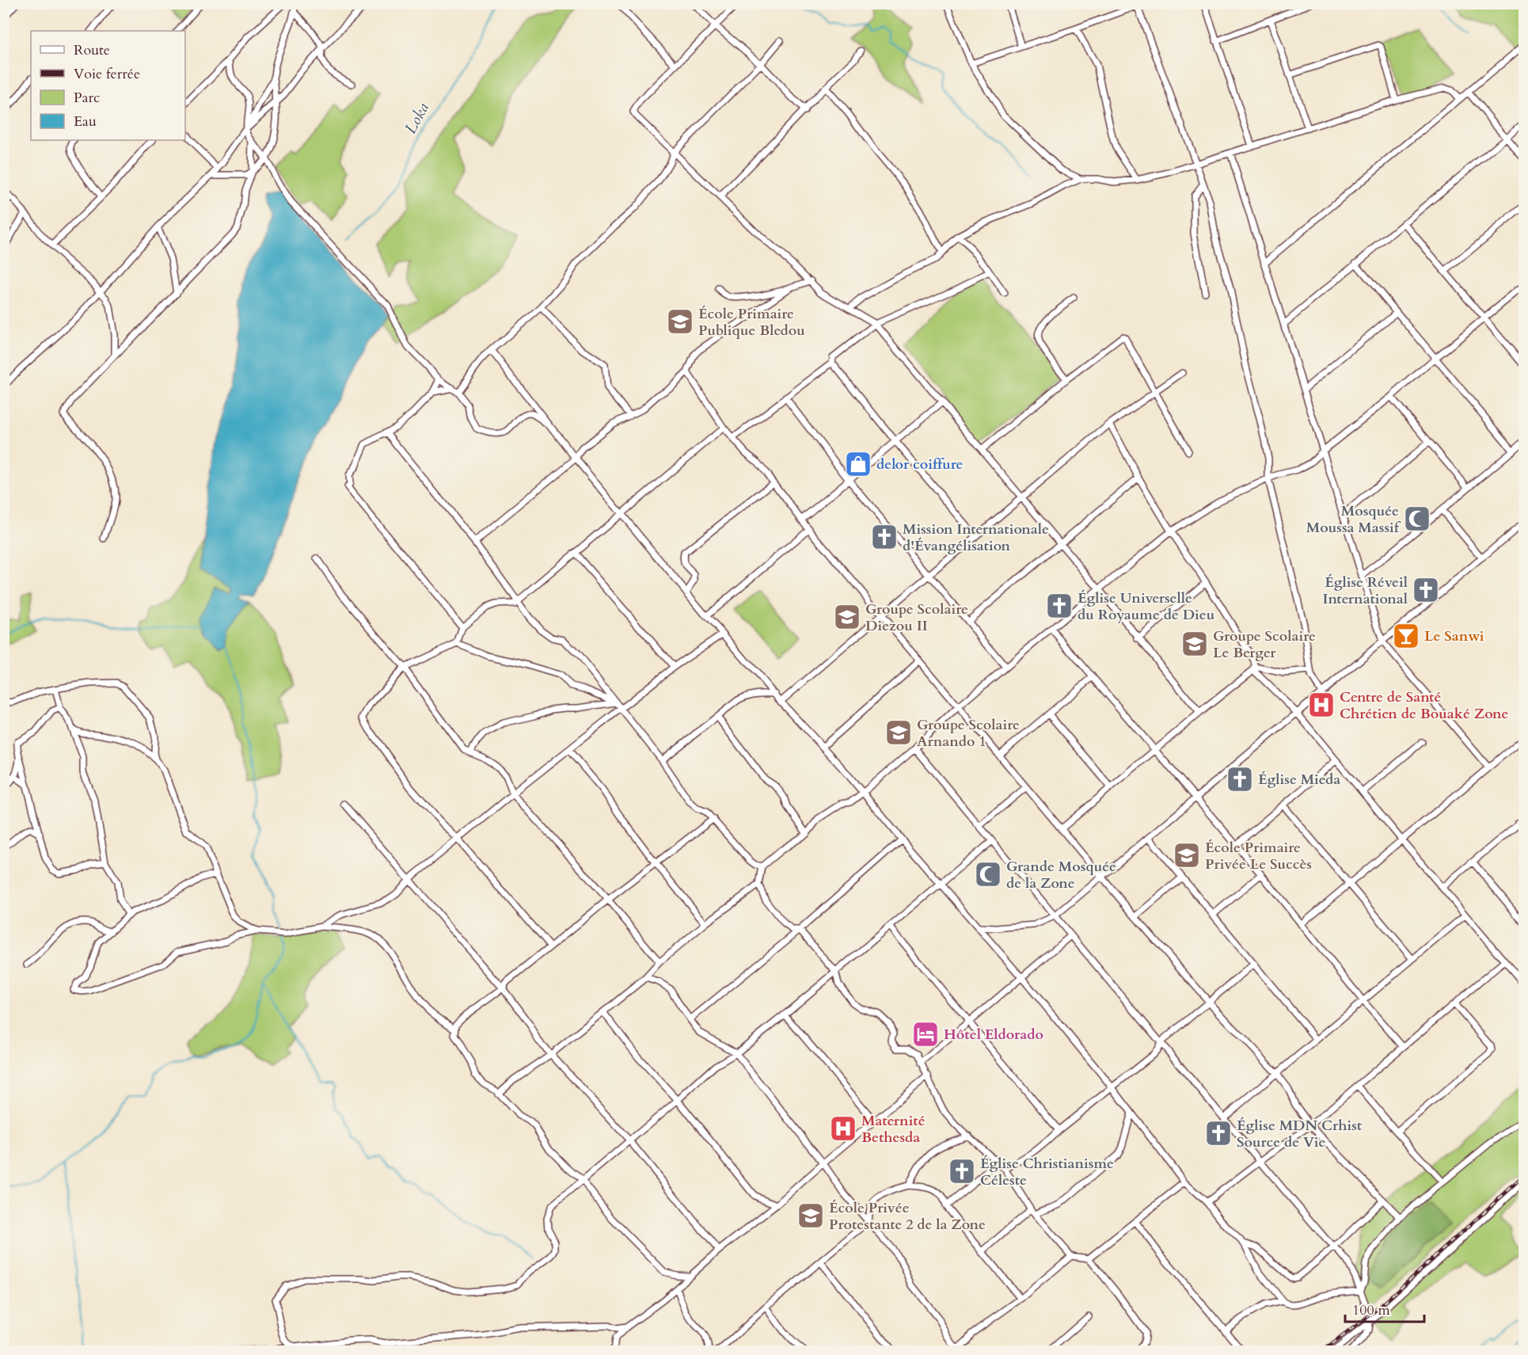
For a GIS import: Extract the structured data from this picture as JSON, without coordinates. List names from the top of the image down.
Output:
{
  "water": ["Loka"],
  "places": {
    "school or university": [
      "École Primaire Publique Bledou",
      "Groupe Scolaire Diezou II",
      "Groupe Scolaire Le Berger",
      "Groupe Scolaire Arnando 1",
      "École Primaire Privée Le Succès",
      "École Privée Protestante 2 de la Zone"
    ],
    "shop": ["delor coiffure"],
    "mosque": ["Mosquée Moussa Massif", "Grande Mosquée de la Zone"],
    "church": [
      "Mission Internationale d'Évangélisation",
      "Église Réveil International",
      "Église Universelle du Royaume de Dieu",
      "Église Mieda",
      "Église MDN Crhist Source de Vie",
      "Église Christianisme Céleste"
    ],
    "bar": ["Le Sanwi"],
    "hospital": ["Centre de Santé Chrétien de Bouaké Zone", "Maternité Bethesda"],
    "hotel": ["Hôtel Eldorado"]
  },
  "legend": [
    "Route",
    "Voie ferrée",
    "Parc",
    "Eau"
  ],
  "scale_bar": "100 m"
}
